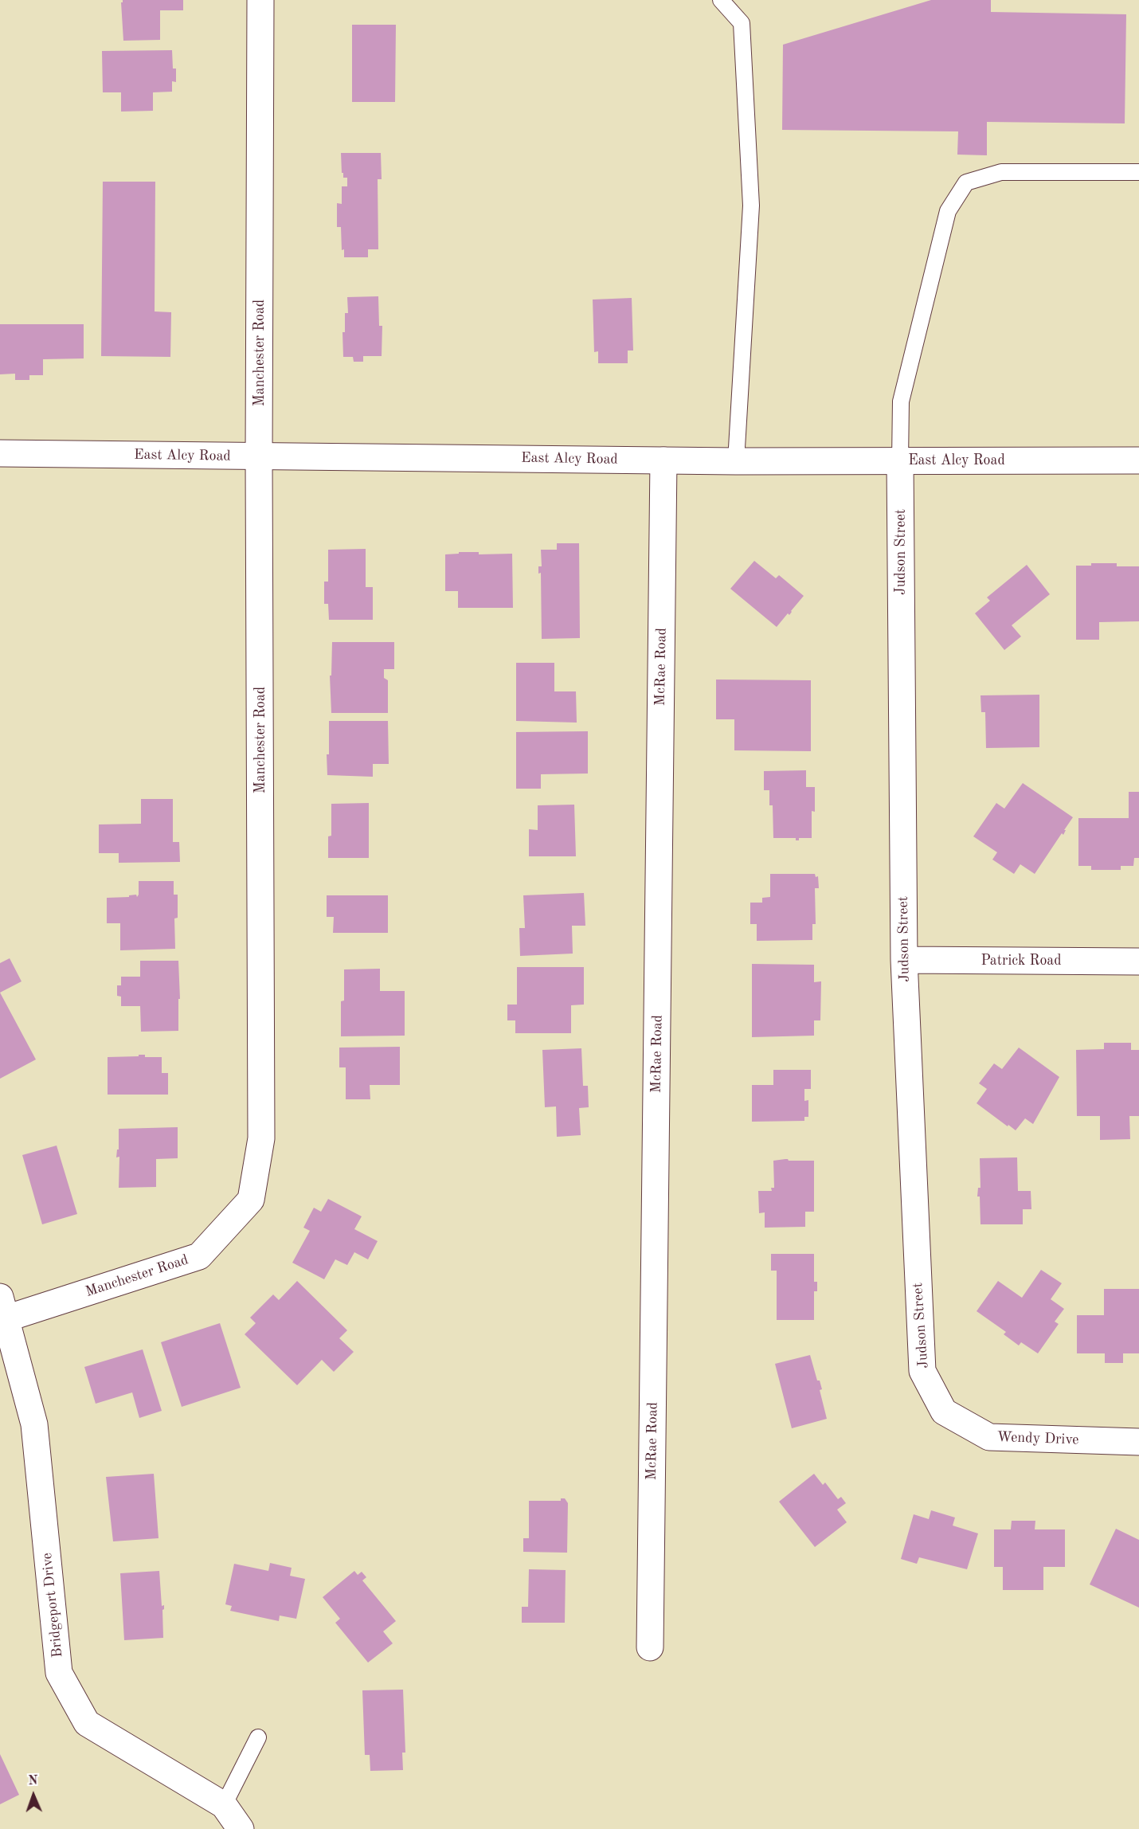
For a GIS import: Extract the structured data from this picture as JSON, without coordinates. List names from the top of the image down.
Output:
{
  "streets": {
    "street": [
      "Manchester Road",
      "East Alcy Road",
      "Judson Street",
      "McRae Road",
      "Patrick Road",
      "Wendy Drive",
      "Bridgeport Drive"
    ]
  },
  "crossings": [
    ["Manchester Road", "East Alcy Road"],
    ["Manchester Road", "Bridgeport Drive"],
    ["East Alcy Road", "Judson Street"],
    ["East Alcy Road", "McRae Road"],
    ["Judson Street", "Patrick Road"],
    ["Judson Street", "Wendy Drive"]
  ],
  "north": "top"
}
